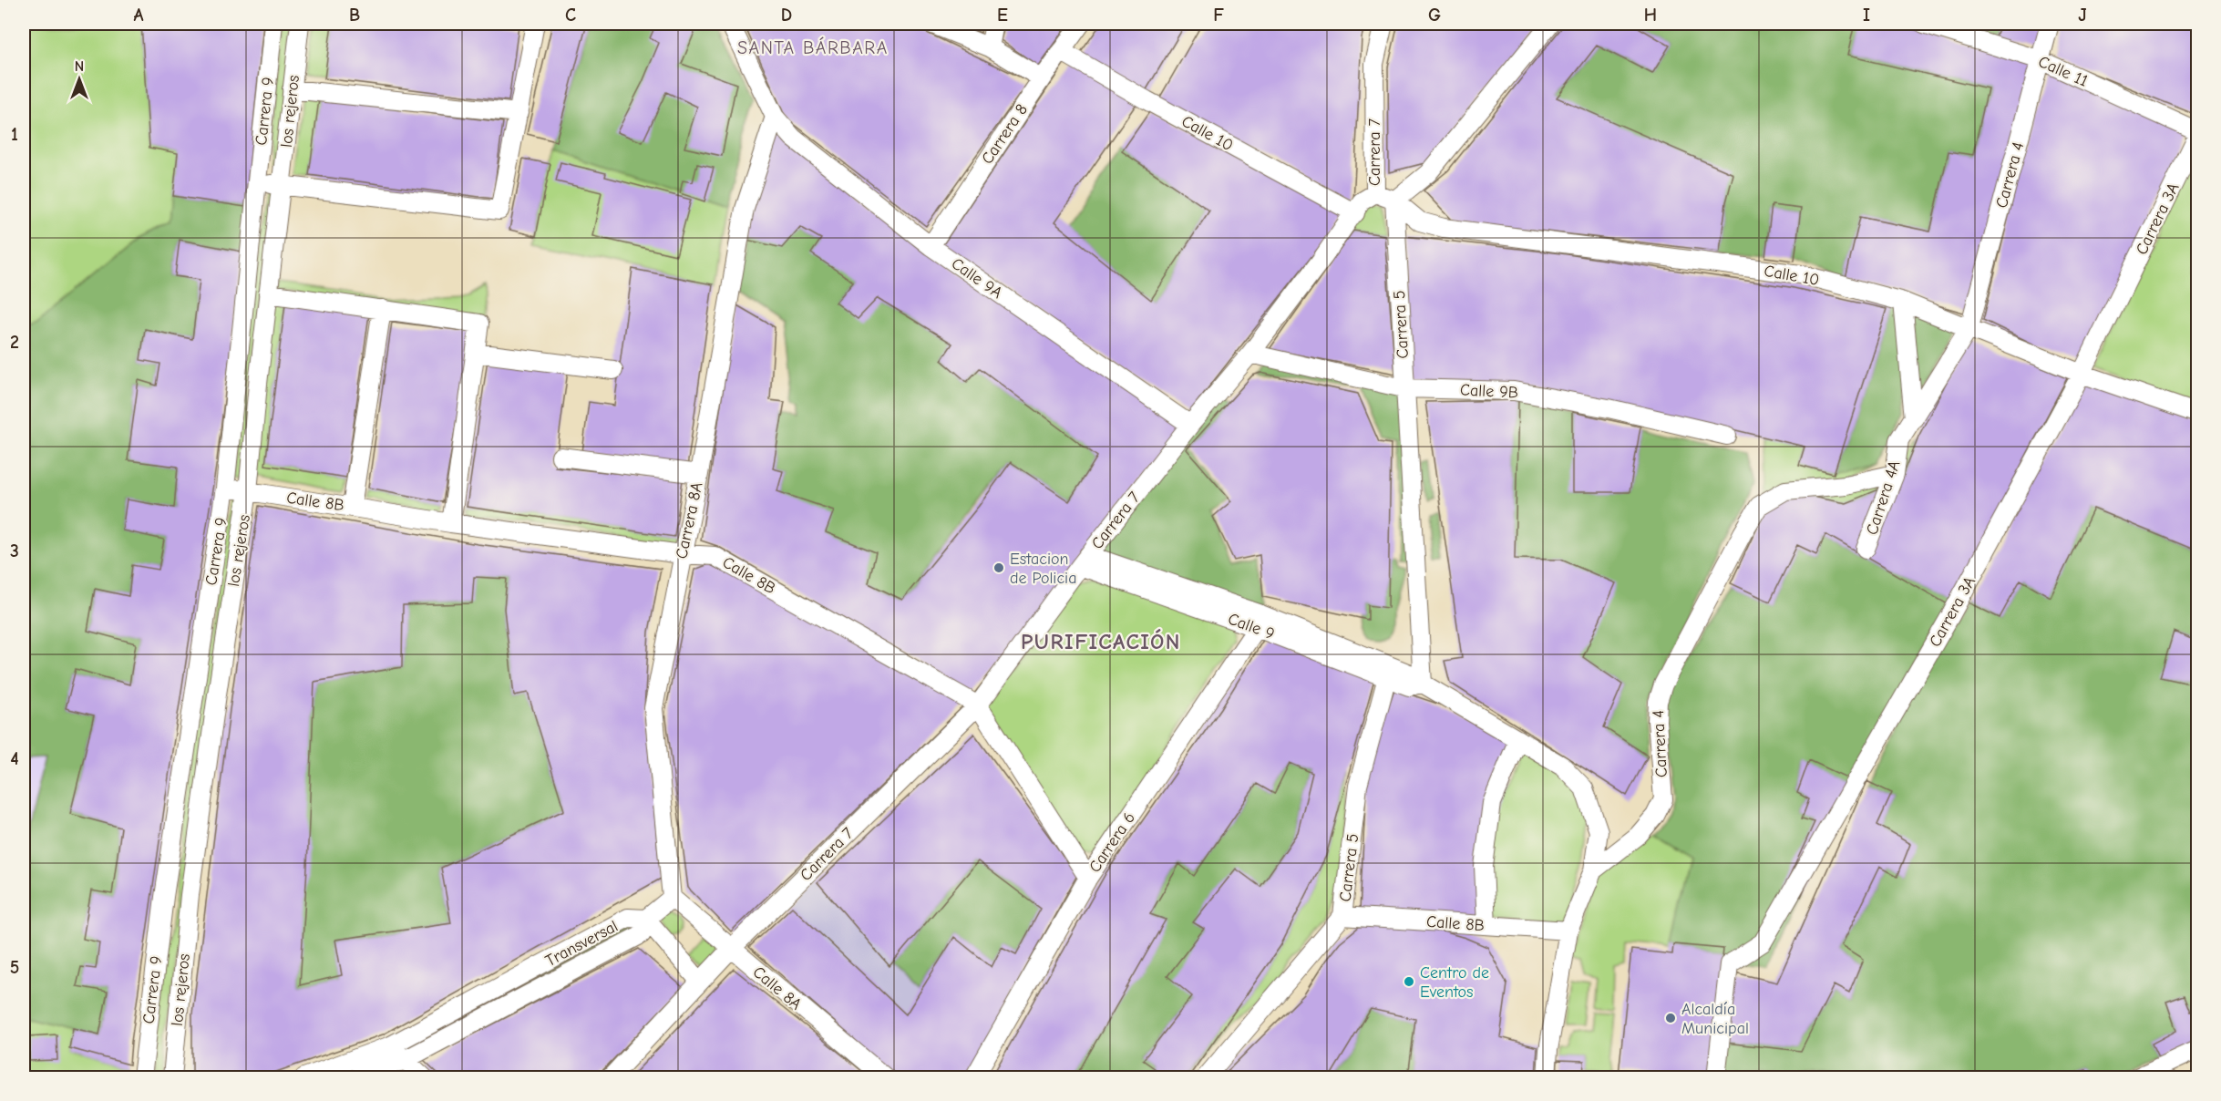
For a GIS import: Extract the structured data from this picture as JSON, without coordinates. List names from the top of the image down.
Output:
{
  "streets": {
    "street": [
      "Calle 11",
      "Carrera 9",
      "los rejeros",
      "Calle 10",
      "Carrera 8",
      "Carrera 7",
      "Carrera 4",
      "Carrera 3A",
      "Calle 9A",
      "Carrera 5",
      "Calle 9B",
      "Carrera 4A",
      "Calle 8B",
      "Carrera 8A",
      "Calle 9",
      "Carrera 6",
      "Transversal",
      "Calle 8A"
    ]
  },
  "crossings": [
    ["Calle 11", "Carrera 4"],
    ["Calle 11", "Carrera 3A"],
    ["Carrera 9", "Calle 8B"],
    ["los rejeros", "Calle 8B"],
    ["Calle 10", "Carrera 8"],
    ["Calle 10", "Carrera 7"],
    ["Calle 10", "Carrera 4"],
    ["Calle 10", "Carrera 3A"],
    ["Calle 10", "Carrera 5"],
    ["Calle 10", "Carrera 4A"],
    ["Carrera 8", "Calle 9A"],
    ["Carrera 7", "Calle 9A"],
    ["Carrera 7", "Calle 9B"],
    ["Carrera 7", "Calle 8B"],
    ["Carrera 7", "Calle 9"],
    ["Carrera 7", "Calle 8A"],
    ["Carrera 4", "Carrera 4A"],
    ["Carrera 4", "Calle 8B"],
    ["Carrera 4", "Calle 9"],
    ["Calle 9A", "Carrera 8A"],
    ["Carrera 5", "Calle 9B"],
    ["Carrera 5", "Calle 8B"],
    ["Carrera 5", "Calle 9"],
    ["Calle 8B", "Carrera 8A"],
    ["Calle 8B", "Carrera 6"],
    ["Carrera 8A", "Calle 8A"],
    ["Calle 9", "Carrera 6"]
  ],
  "districts": ["SANTA BÁRBARA", "PURIFICACIÓN"],
  "places": ["Estacion de Policia", "Centro de Eventos", "Alcaldía Municipal"],
  "north": "top",
  "grid": {
    "columns": [
      "A",
      "B",
      "C",
      "D",
      "E",
      "F",
      "G",
      "H",
      "I",
      "J"
    ],
    "rows": [
      "1",
      "2",
      "3",
      "4",
      "5"
    ]
  }
}
